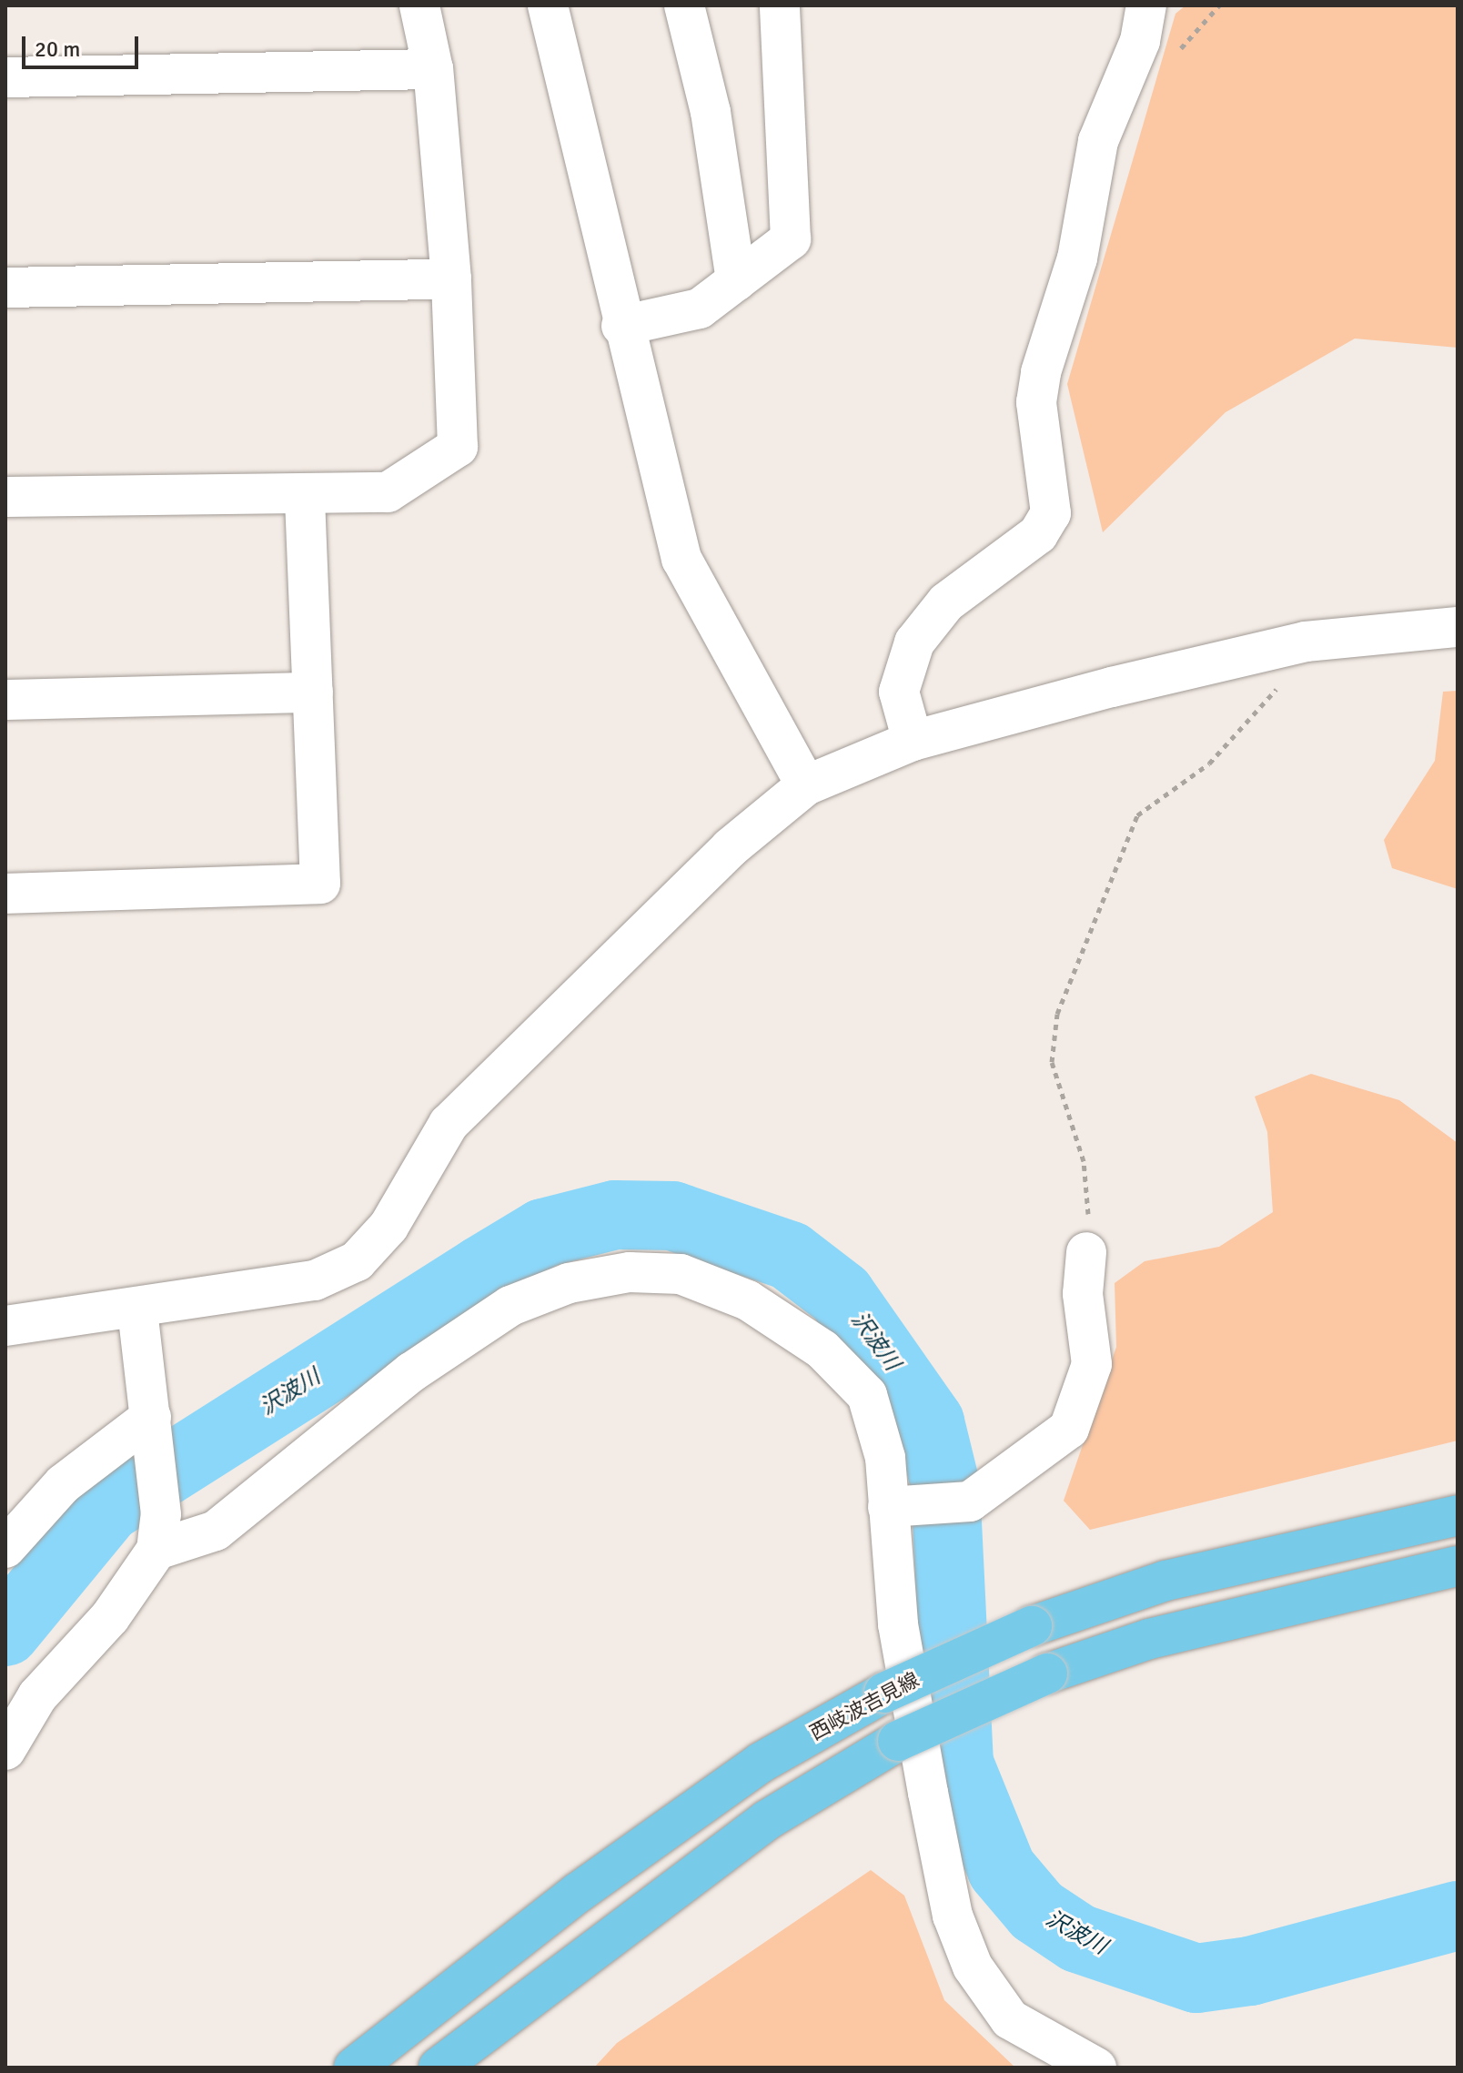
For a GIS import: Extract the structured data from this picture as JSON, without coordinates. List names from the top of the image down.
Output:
{
  "streets": {
    "main road": ["西岐波吉見線"]
  },
  "water": ["沢波川"],
  "scale_bar": "20 m"
}
